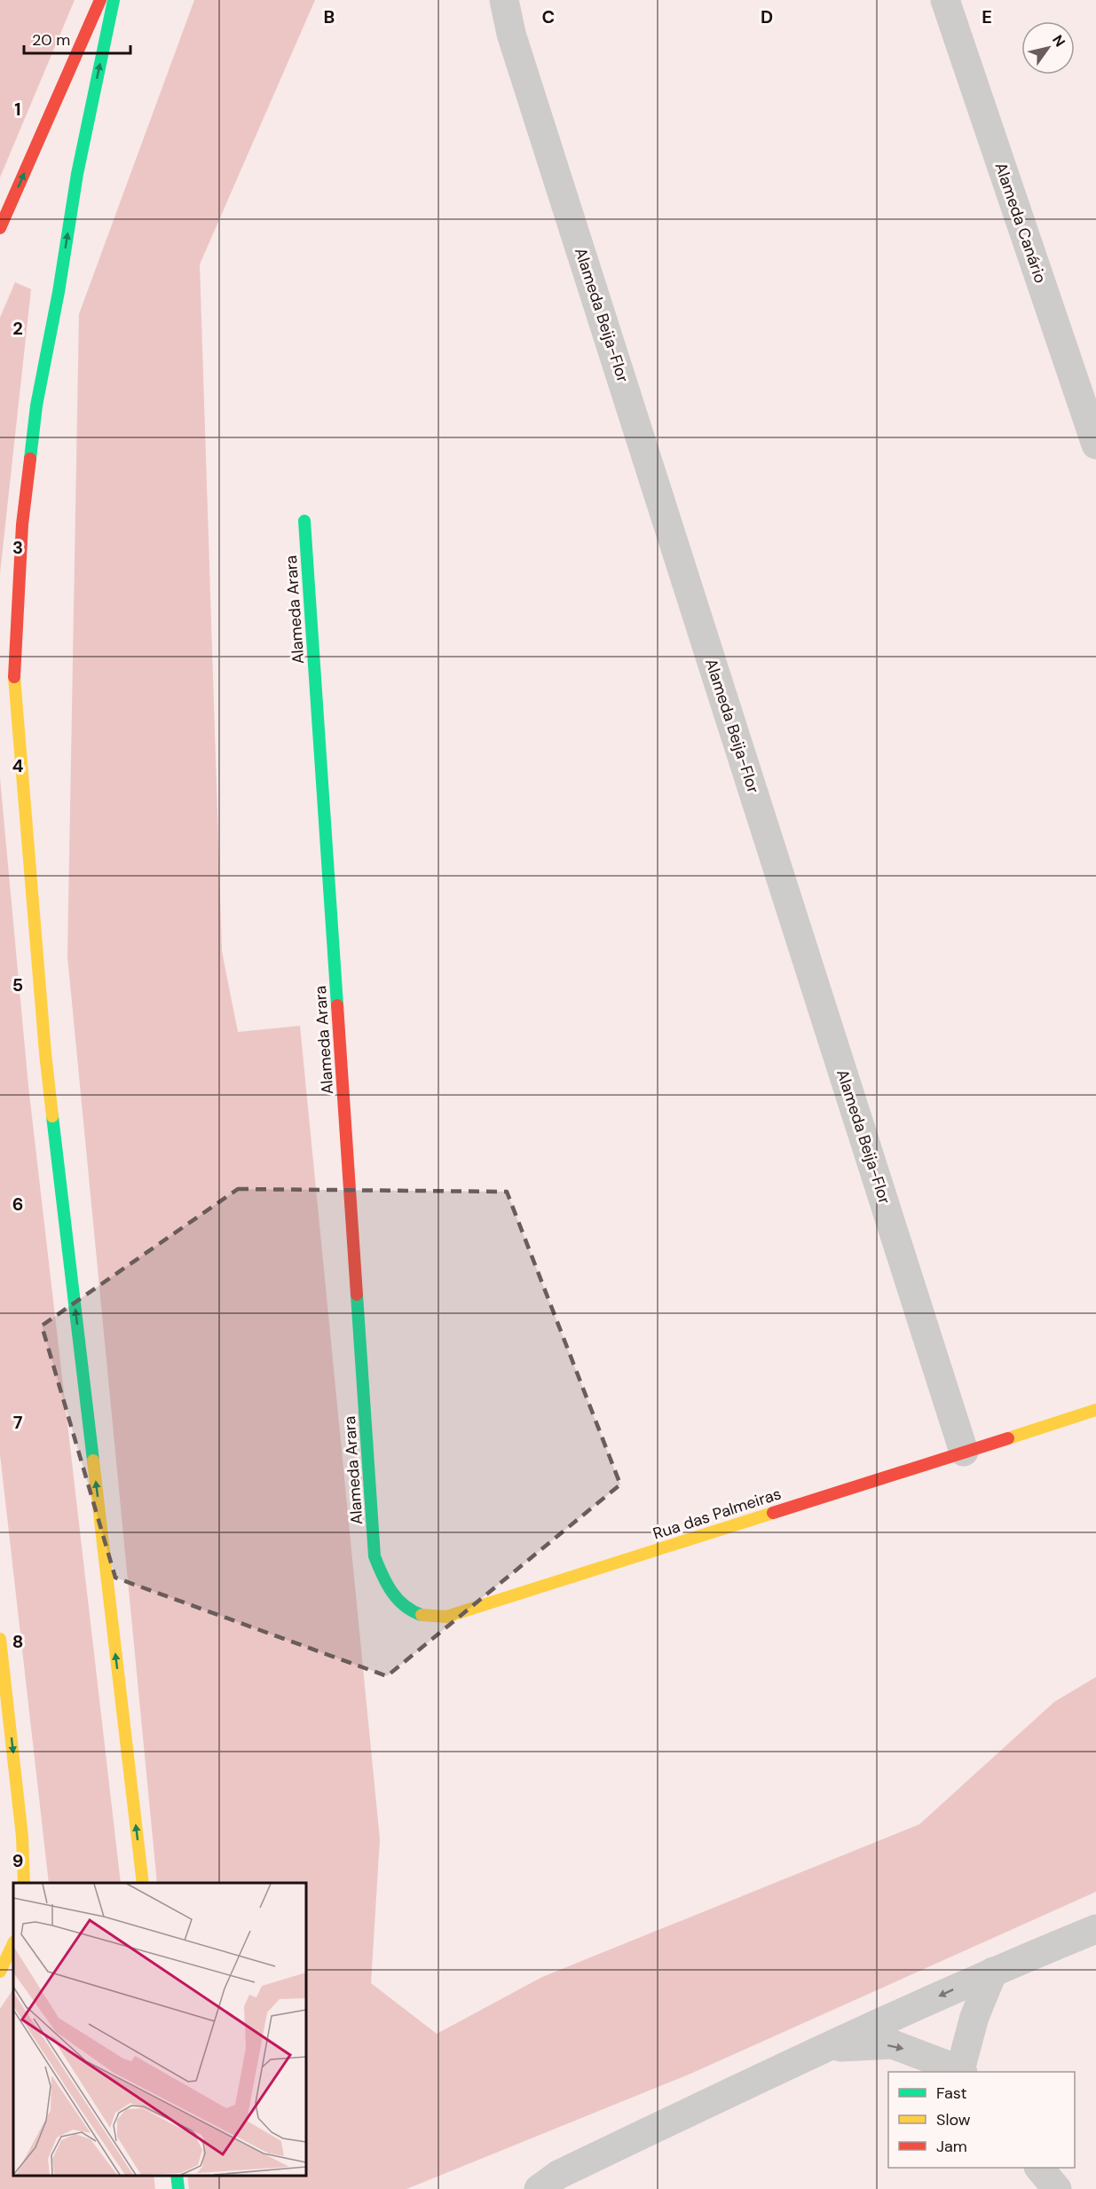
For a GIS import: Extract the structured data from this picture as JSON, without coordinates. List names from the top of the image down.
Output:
{
  "streets": {
    "main road": ["Alameda Arara", "Rua das Palmeiras"],
    "street": ["Alameda Canário", "Alameda Beija-Flor"]
  },
  "crossings": [
    ["Alameda Beija-Flor", "Rua das Palmeiras"],
    ["Alameda Arara", "Rua das Palmeiras"]
  ],
  "legend": ["Fast", "Slow", "Jam"],
  "scale_bar": "20 m",
  "north": "top right",
  "grid": {
    "columns": [
      "B",
      "C",
      "D",
      "E"
    ],
    "rows": [
      "1",
      "2",
      "3",
      "4",
      "5",
      "6",
      "7",
      "8",
      "9"
    ]
  }
}
